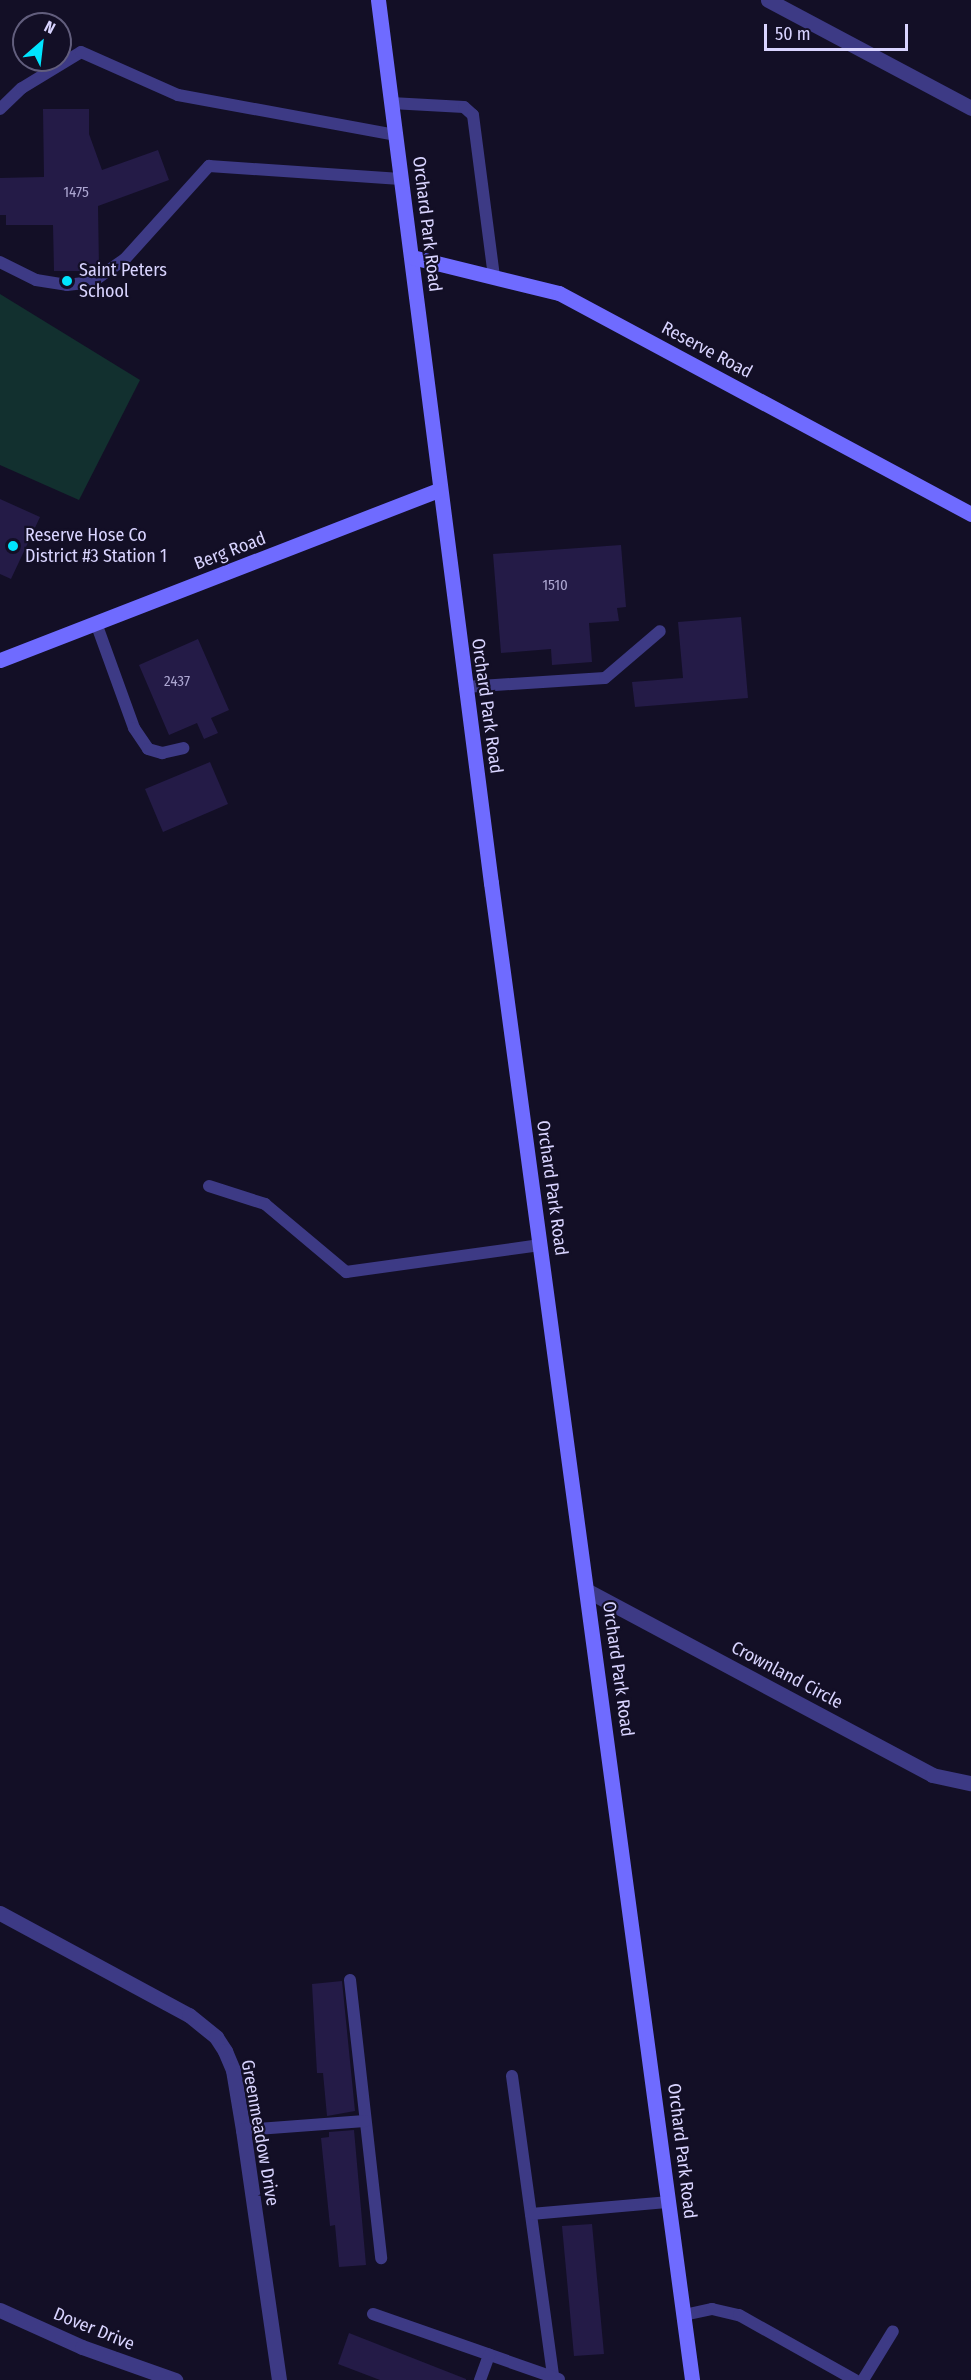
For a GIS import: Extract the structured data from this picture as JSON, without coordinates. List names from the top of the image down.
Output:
{
  "streets": {
    "main road": ["Orchard Park Road", "Reserve Road", "Berg Road"],
    "street": ["Crownland Circle", "Greenmeadow Drive", "Dover Drive"]
  },
  "crossings": [
    ["Orchard Park Road", "Reserve Road"],
    ["Orchard Park Road", "Berg Road"],
    ["Orchard Park Road", "Crownland Circle"]
  ],
  "places": ["Saint Peters School", "Reserve Hose Co District #3 Station 1"],
  "house_numbers": ["1475", "1510", "2437"],
  "scale_bar": "50 m",
  "north": "top right"
}
